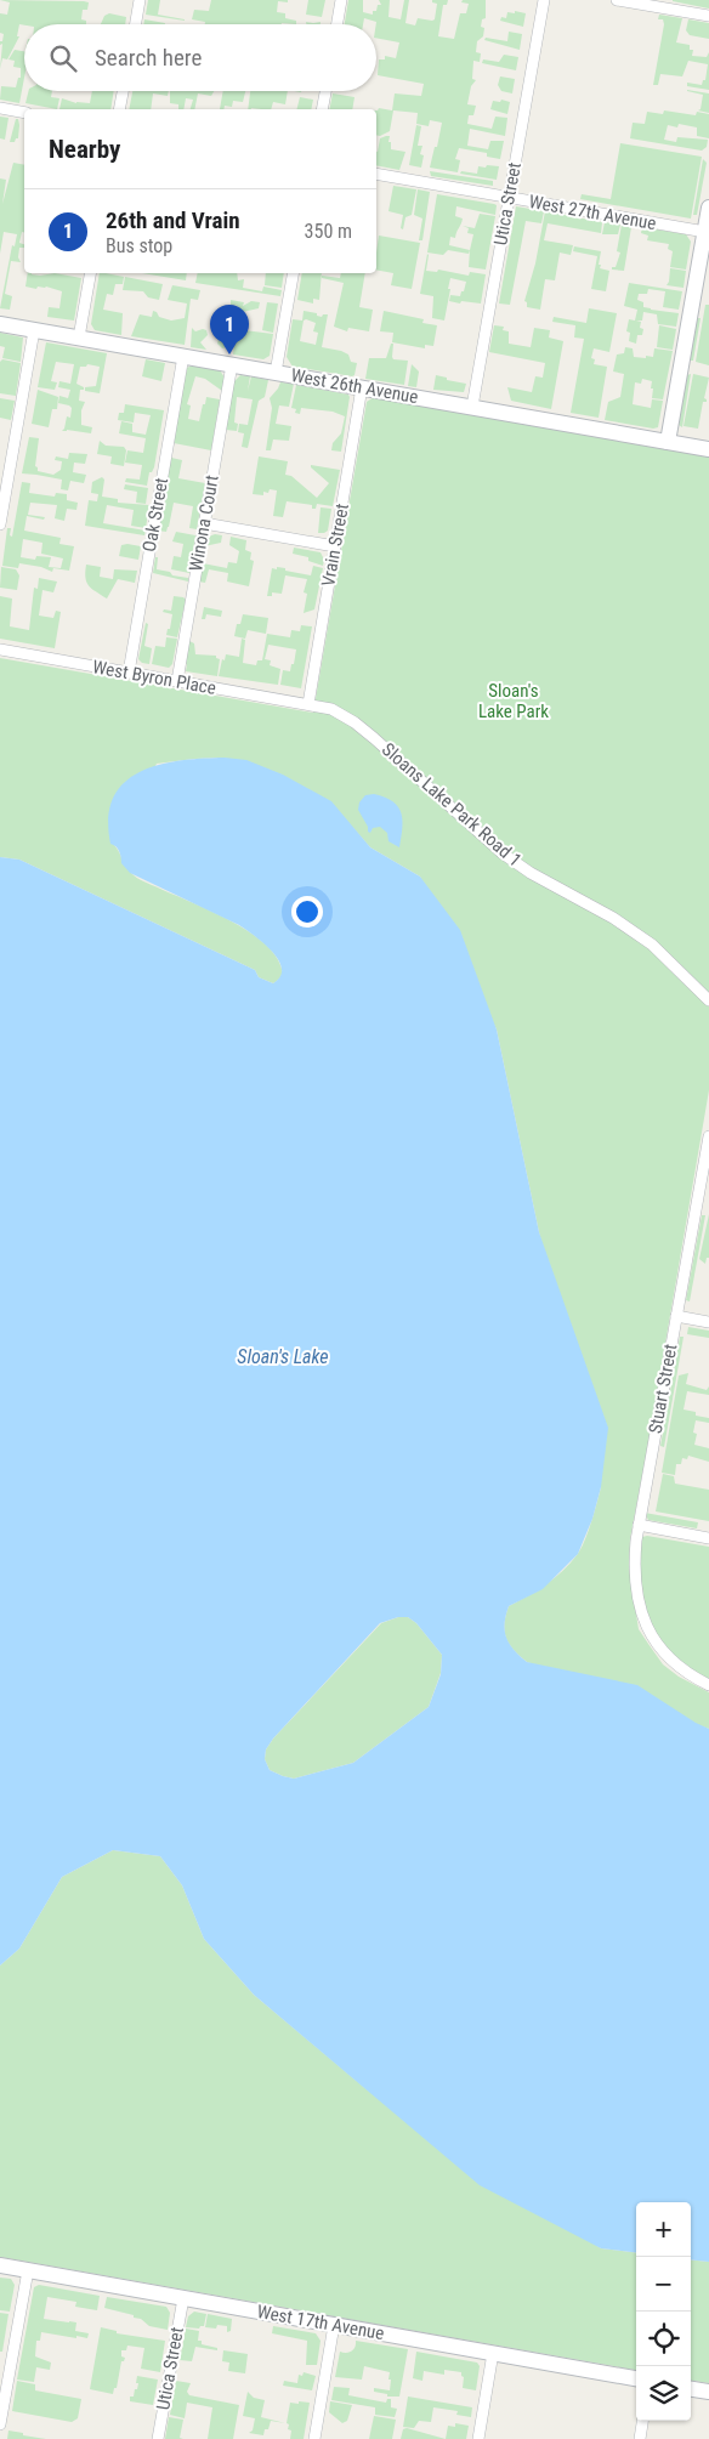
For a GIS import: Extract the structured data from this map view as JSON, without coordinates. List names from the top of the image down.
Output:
{
  "streets": {
    "street": [
      "Utica Street",
      "West 27th Avenue",
      "West 26th Avenue",
      "Oak Street",
      "Winona Court",
      "Vrain Street",
      "West Byron Place",
      "Sloans Lake Park Road 1",
      "Stuart Street",
      "West 17th Avenue"
    ]
  },
  "crossings": [
    ["Utica Street", "West 27th Avenue"],
    ["Utica Street", "West 26th Avenue"],
    ["Utica Street", "West 17th Avenue"],
    ["West 26th Avenue", "Oak Street"],
    ["West 26th Avenue", "Winona Court"],
    ["West 26th Avenue", "Vrain Street"],
    ["Oak Street", "West Byron Place"],
    ["Winona Court", "West Byron Place"],
    ["Vrain Street", "West Byron Place"],
    ["Vrain Street", "Sloans Lake Park Road 1"],
    ["West Byron Place", "Sloans Lake Park Road 1"]
  ],
  "water": ["Sloan's Lake"],
  "parks": ["Sloan's Lake Park"],
  "page": {
    "search": "Search here",
    "heading": "Nearby",
    "list": [
      {
        "mark": "1",
        "name": "26th and Vrain",
        "note": "Bus stop",
        "value": "350 m"
      }
    ],
    "pins": "1",
    "map_buttons": ["+", "−"]
  }
}
